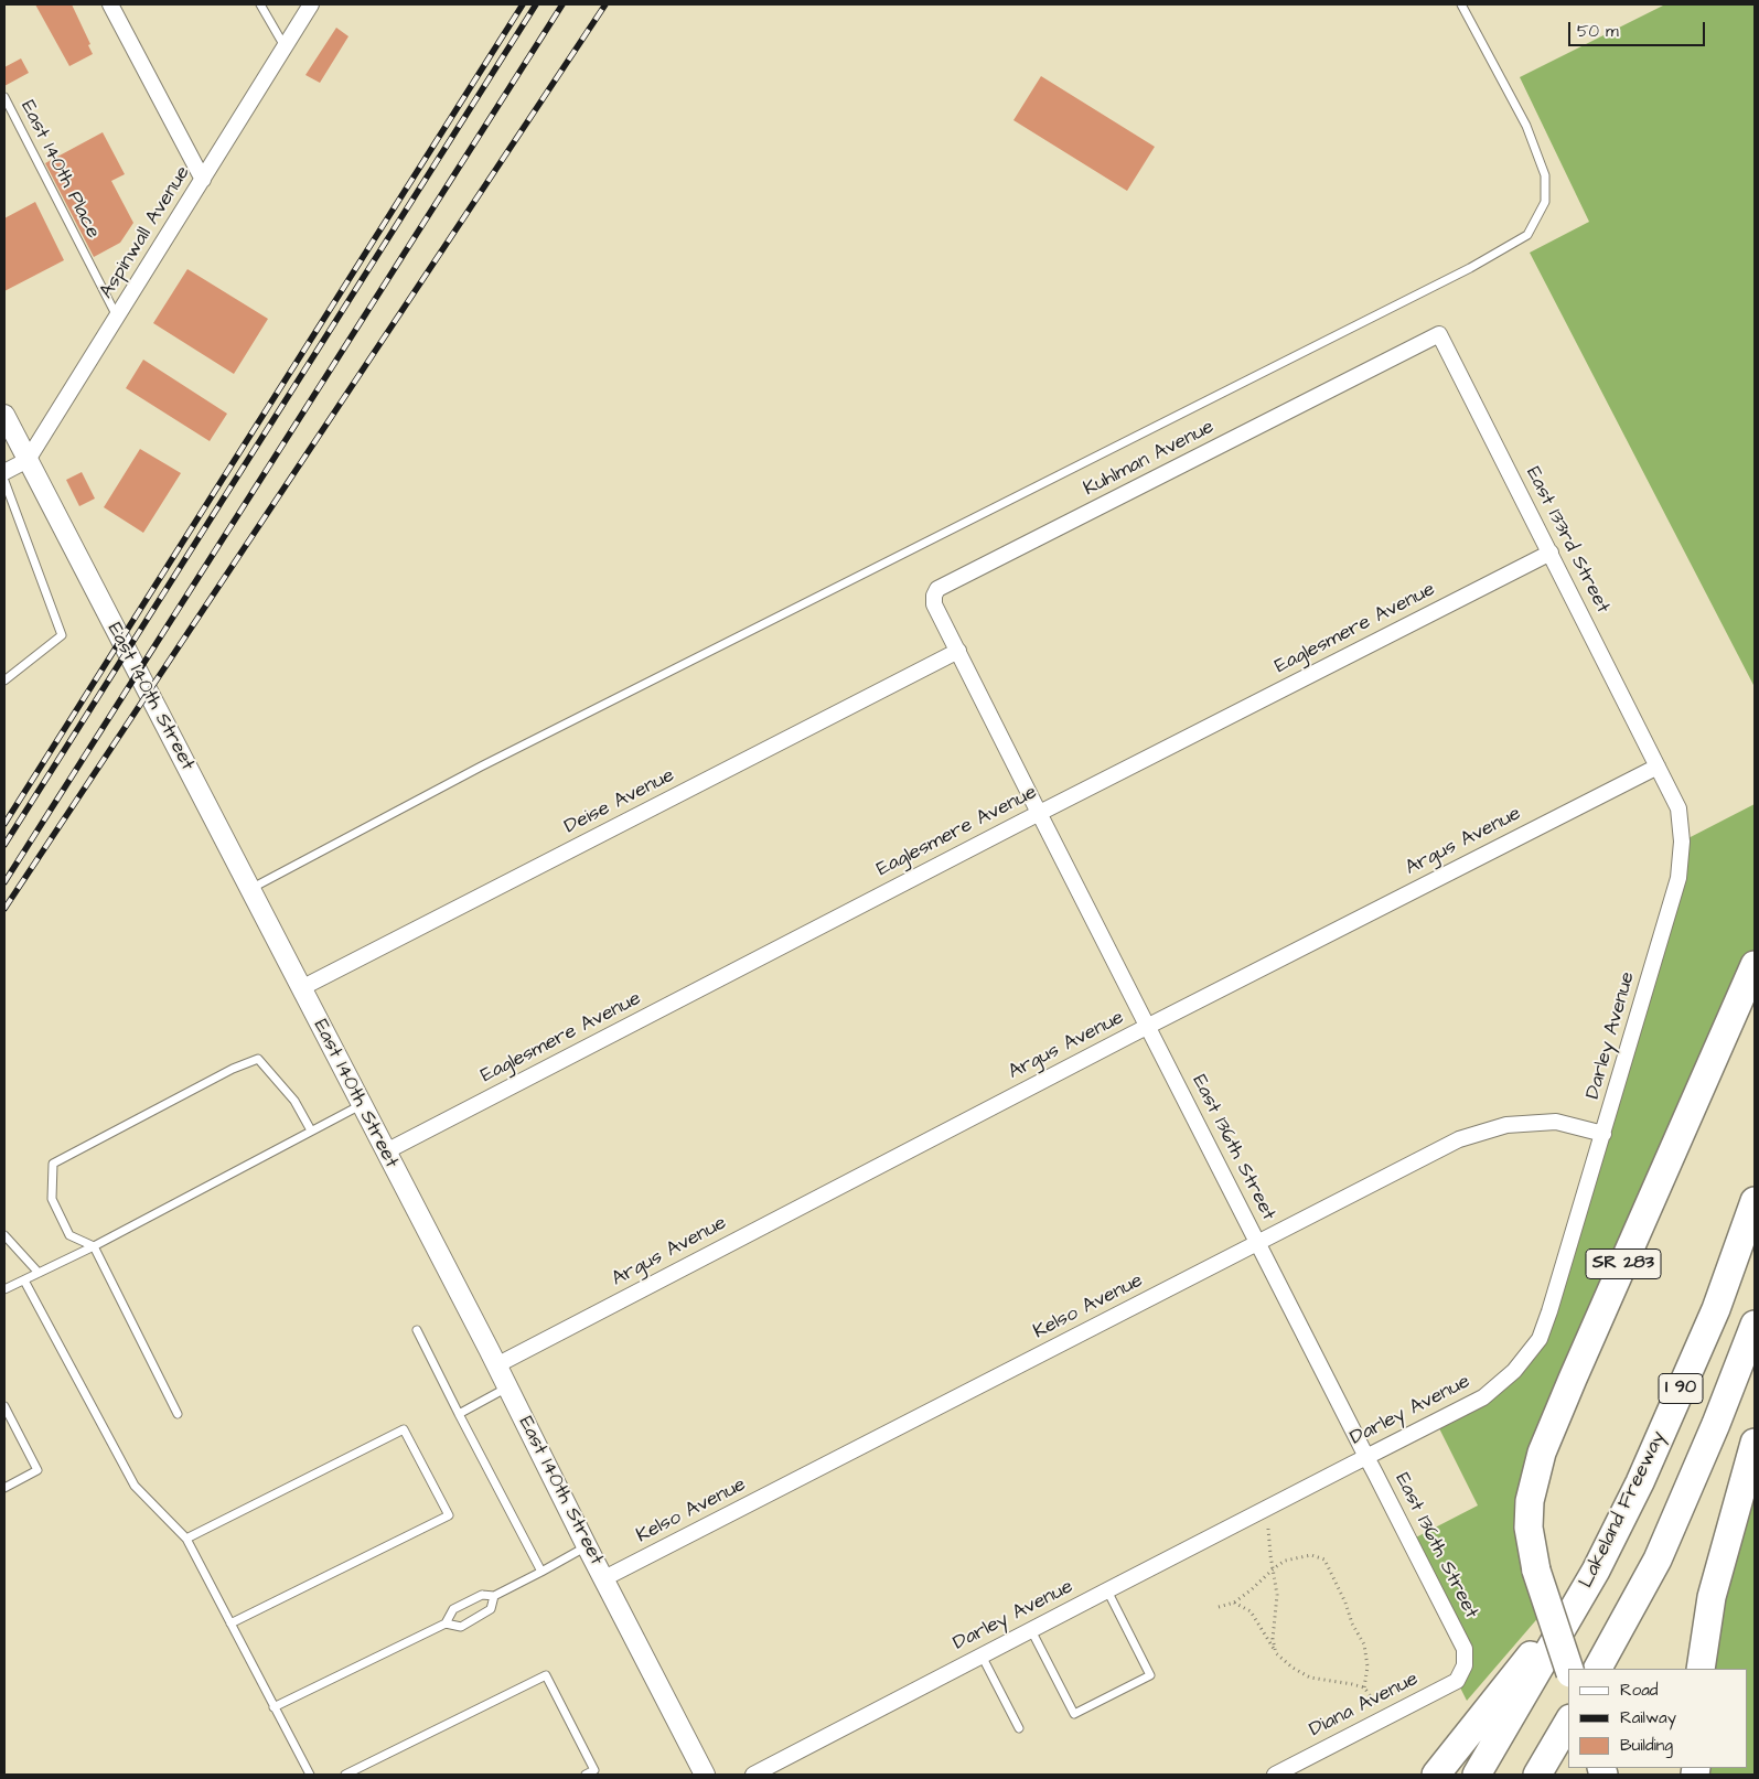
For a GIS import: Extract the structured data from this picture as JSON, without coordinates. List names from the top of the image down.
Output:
{
  "streets": {
    "highway": ["SR 283", "I 90", "Lakeland Freeway"],
    "street": [
      "Aspinwall Avenue",
      "Kuhlman Avenue",
      "East 133rd Street",
      "Eaglesmere Avenue",
      "East 140th Street",
      "Deise Avenue",
      "Argus Avenue",
      "Darley Avenue",
      "East 136th Street",
      "Kelso Avenue",
      "Diana Avenue"
    ],
    "lane": ["East 140th Place"]
  },
  "crossings": [
    ["East 140th Place", "Aspinwall Avenue"],
    ["Aspinwall Avenue", "East 140th Street"],
    ["Kuhlman Avenue", "East 133rd Street"],
    ["Kuhlman Avenue", "Deise Avenue"],
    ["Kuhlman Avenue", "East 136th Street"],
    ["East 133rd Street", "Eaglesmere Avenue"],
    ["East 133rd Street", "Argus Avenue"],
    ["East 133rd Street", "Darley Avenue"],
    ["Eaglesmere Avenue", "East 140th Street"],
    ["Eaglesmere Avenue", "East 136th Street"],
    ["East 140th Street", "Deise Avenue"],
    ["East 140th Street", "Argus Avenue"],
    ["East 140th Street", "Kelso Avenue"],
    ["Deise Avenue", "East 136th Street"],
    ["Argus Avenue", "Darley Avenue"],
    ["Argus Avenue", "East 136th Street"],
    ["Darley Avenue", "East 136th Street"],
    ["Darley Avenue", "Kelso Avenue"],
    ["East 136th Street", "Kelso Avenue"],
    ["East 136th Street", "Diana Avenue"]
  ],
  "legend": ["Road", "Railway", "Building"],
  "scale_bar": "50 m"
}
